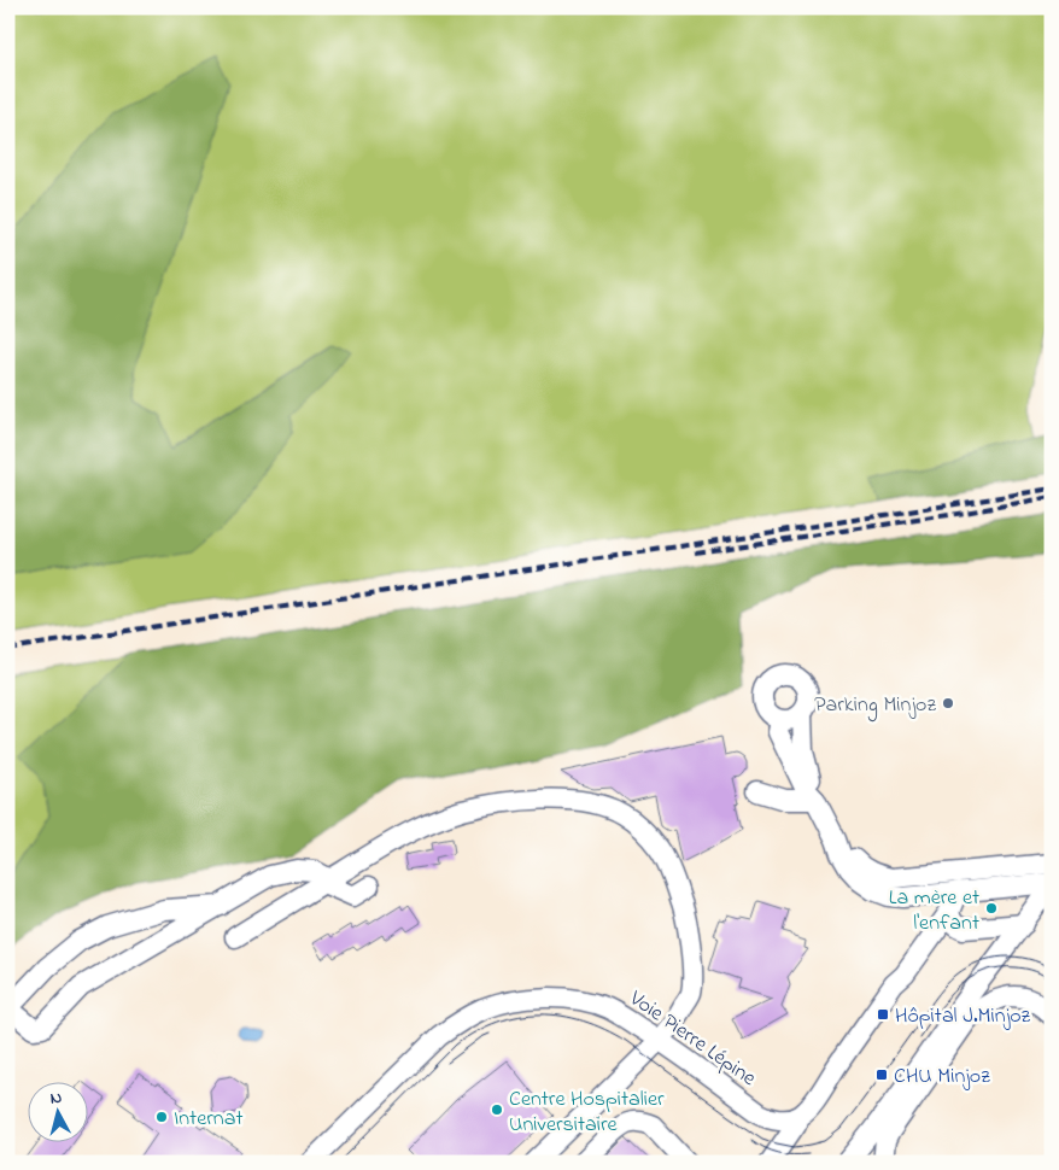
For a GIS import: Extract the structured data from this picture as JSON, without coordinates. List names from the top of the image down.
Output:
{
  "streets": {
    "street": ["Voie Pierre Lépine"]
  },
  "places": {
    "other": [
      "Parking Minjoz",
      "La mère et l'enfant",
      "Centre Hospitalier Universitaire",
      "Internat"
    ],
    "transit": ["Hôpital J.Minjoz", "CHU Minjoz"]
  },
  "north": "top"
}
